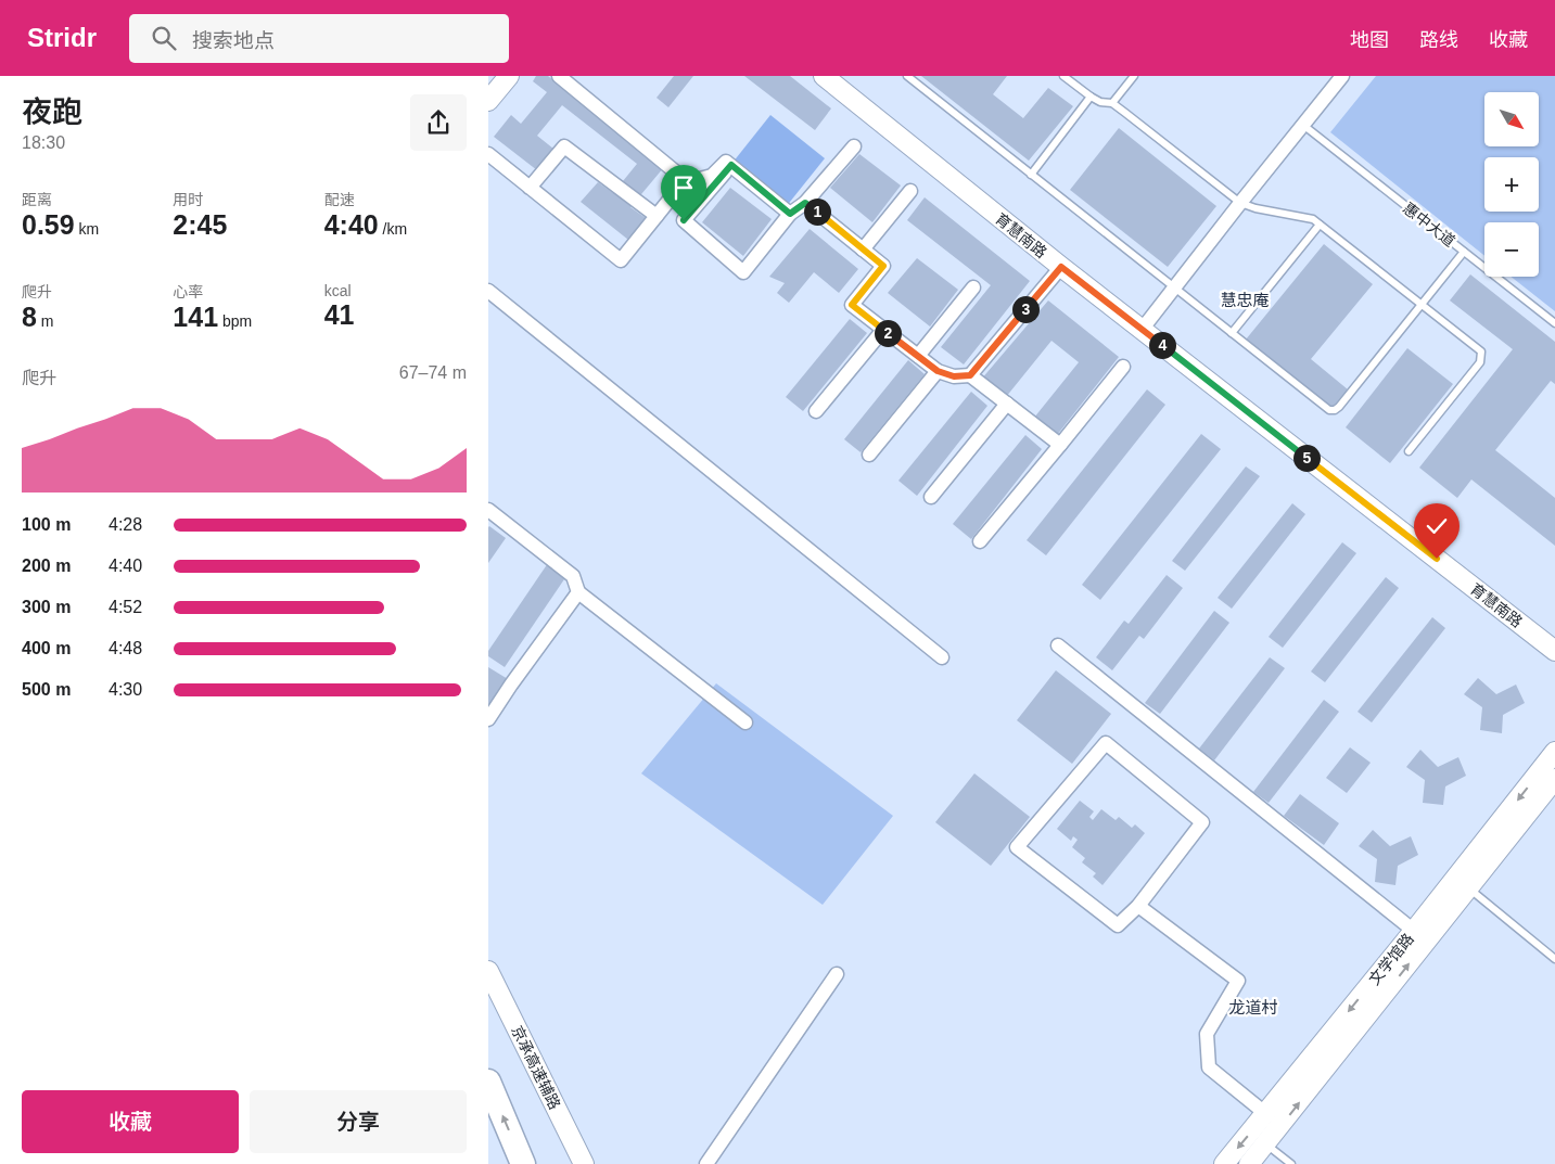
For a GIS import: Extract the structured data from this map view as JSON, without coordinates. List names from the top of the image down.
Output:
{
  "streets": {
    "street": ["育慧南路", "文学馆路", "京承高速辅路"],
    "lane": ["惠中大道"]
  },
  "districts": ["慧忠庵", "龙道村"],
  "north": "bottom right",
  "page": {
    "header": "Stridr",
    "search": "搜索地点",
    "nav": ["地图", "路线", "收藏"],
    "heading": ["夜跑", "18:30"],
    "map_buttons": ["+", "−"],
    "stats": [
      ["距离", "0.59 km"],
      ["用时", "2:45"],
      ["配速", "4:40 /km"],
      ["爬升", "8 m"],
      ["心率", "141 bpm"],
      ["kcal", "41"]
    ],
    "pins": [
      "1",
      "3",
      "2",
      "4",
      "5"
    ],
    "chart": ["爬升", "67–74 m"],
    "list": [
      {
        "name": "100 m",
        "note": "4:28"
      },
      {
        "name": "200 m",
        "note": "4:40"
      },
      {
        "name": "300 m",
        "note": "4:52"
      },
      {
        "name": "400 m",
        "note": "4:48"
      },
      {
        "name": "500 m",
        "note": "4:30"
      }
    ],
    "buttons": ["收藏", "分享"]
  }
}
